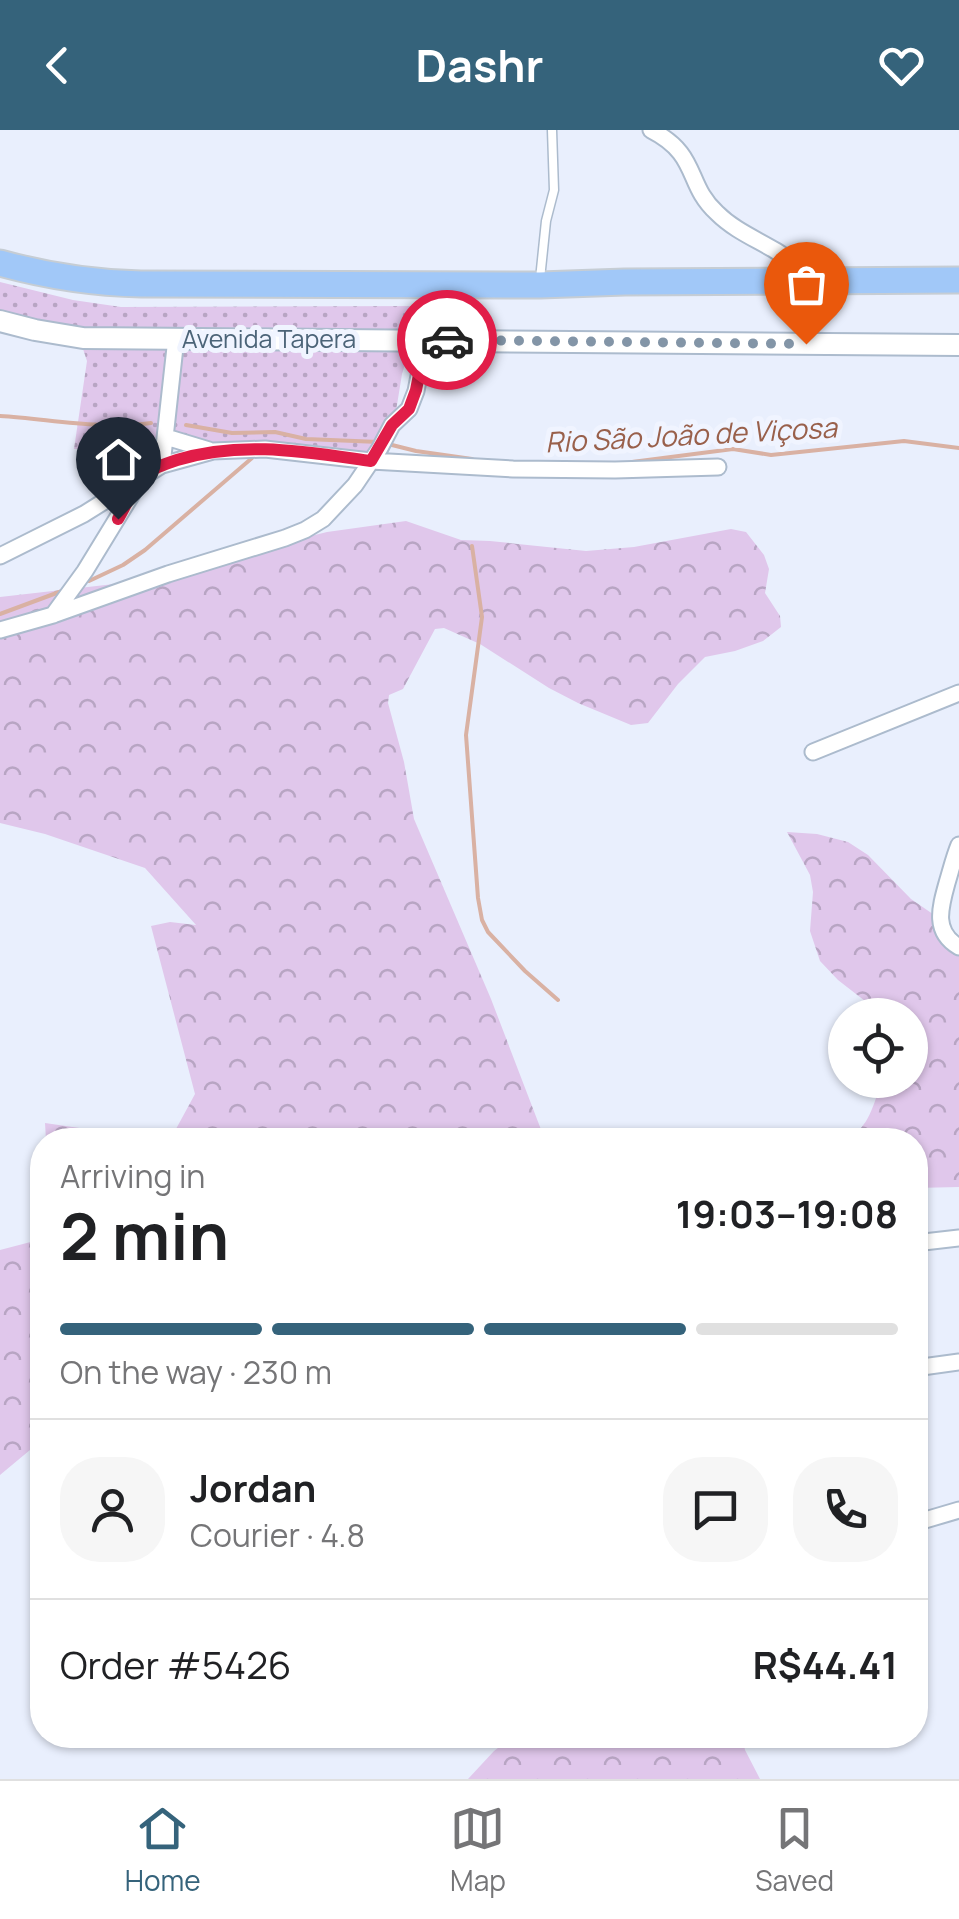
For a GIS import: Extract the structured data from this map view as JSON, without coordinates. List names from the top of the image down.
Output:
{
  "streets": {
    "street": ["Avenida Tapera"]
  },
  "water": ["Rio São João de Viçosa"],
  "page": {
    "header": "Dashr",
    "heading": ["2 min", "Arriving in", "19:03–19:08"],
    "panel": [
      "Jordan",
      "Courier · 4.8",
      "Order #5426",
      "R$44.41"
    ],
    "bar": "On the way · 230 m",
    "tabs": ["Home", "Map", "Saved"]
  }
}
